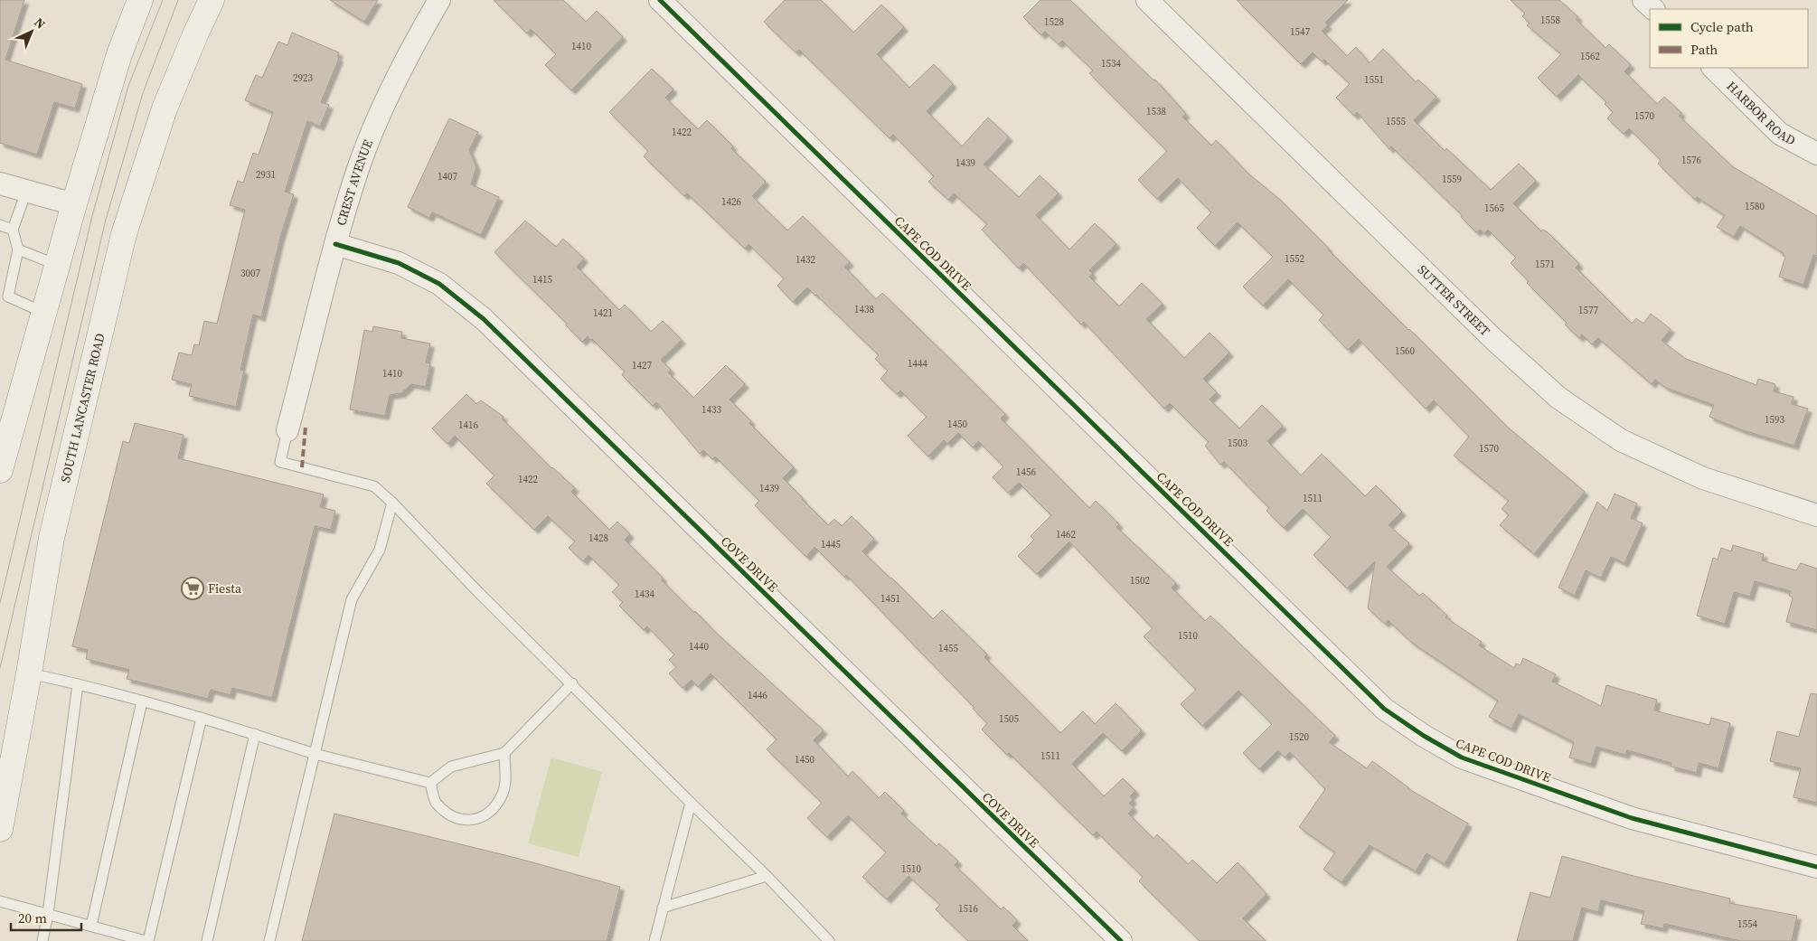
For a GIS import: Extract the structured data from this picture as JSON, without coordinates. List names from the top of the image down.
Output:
{
  "streets": {
    "main road": ["SOUTH LANCASTER ROAD"],
    "street": [
      "HARBOR ROAD",
      "CREST AVENUE",
      "CAPE COD DRIVE",
      "SUTTER STREET",
      "COVE DRIVE"
    ]
  },
  "crossings": [
    ["CREST AVENUE", "COVE DRIVE"]
  ],
  "places": {
    "supermarket": ["Fiesta"]
  },
  "house_numbers": [
    "1558",
    "1528",
    "1547",
    "1410",
    "1562",
    "1534",
    "2923",
    "1551",
    "1538",
    "1570",
    "1555",
    "1422",
    "1576",
    "1439",
    "2931",
    "1407",
    "1559",
    "1426",
    "1580",
    "1565",
    "1552",
    "1432",
    "1571",
    "3007",
    "1415",
    "1438",
    "1577",
    "1421",
    "1560",
    "1444",
    "1427",
    "1410",
    "1433",
    "1593",
    "1450",
    "1416",
    "1503",
    "1570",
    "1456",
    "1422",
    "1439",
    "1511",
    "1462",
    "1428",
    "1445",
    "1502",
    "1434",
    "1451",
    "1510",
    "1440",
    "1455",
    "1446",
    "1505",
    "1520",
    "1511",
    "1450",
    "1510",
    "1516",
    "1554"
  ],
  "legend": ["Cycle path", "Path"],
  "scale_bar": "20 m",
  "north": "top right"
}
